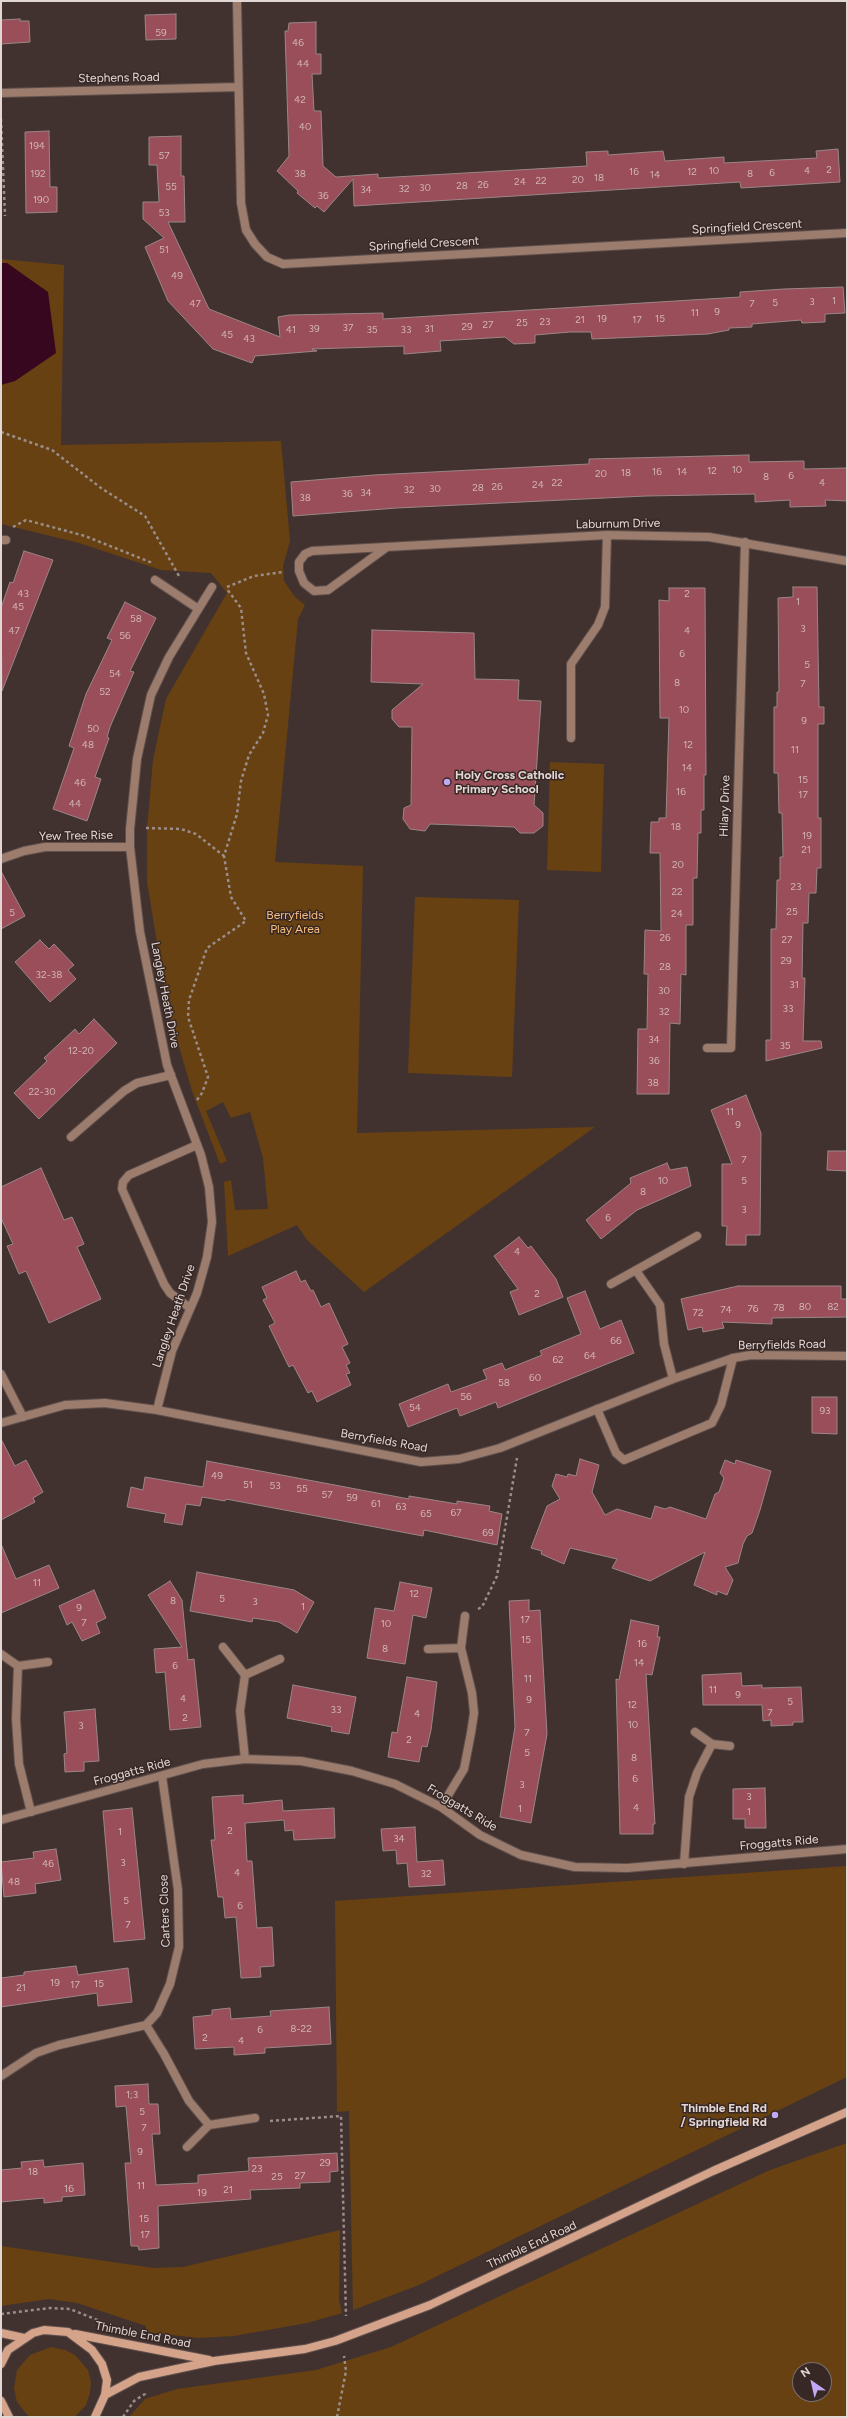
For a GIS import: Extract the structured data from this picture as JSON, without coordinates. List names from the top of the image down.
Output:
{
  "streets": {
    "street": [
      "Stephens Road",
      "Springfield Crescent",
      "Laburnum Drive",
      "Hilary Drive",
      "Yew Tree Rise",
      "Langley Heath Drive",
      "Berryfields Road",
      "Froggatts Ride",
      "Carters Close",
      "Thimble End Road"
    ]
  },
  "crossings": [
    ["Stephens Road", "Springfield Crescent"],
    ["Laburnum Drive", "Hilary Drive"],
    ["Yew Tree Rise", "Langley Heath Drive"],
    ["Langley Heath Drive", "Berryfields Road"],
    ["Froggatts Ride", "Carters Close"]
  ],
  "parks": ["Berryfields Play Area"],
  "places": ["Holy Cross Catholic Primary School", "Thimble End Rd / Springfield Rd"],
  "house_numbers": [
    "59",
    "46",
    "44",
    "42",
    "40",
    "194",
    "57",
    "2",
    "10",
    "4",
    "16",
    "12",
    "6",
    "192",
    "38",
    "8",
    "14",
    "18",
    "20",
    "22",
    "24",
    "26",
    "28",
    "55",
    "30",
    "32",
    "34",
    "36",
    "190",
    "53",
    "51",
    "49",
    "1",
    "3",
    "5",
    "47",
    "7",
    "9",
    "11",
    "19",
    "15",
    "21",
    "17",
    "23",
    "25",
    "27",
    "29",
    "37",
    "39",
    "31",
    "41",
    "35",
    "33",
    "45",
    "43",
    "10",
    "12",
    "16",
    "14",
    "18",
    "20",
    "6",
    "8",
    "22",
    "4",
    "24",
    "26",
    "28",
    "30",
    "32",
    "34",
    "36",
    "38",
    "43",
    "2",
    "1",
    "45",
    "58",
    "3",
    "47",
    "4",
    "56",
    "6",
    "5",
    "54",
    "8",
    "7",
    "52",
    "10",
    "9",
    "50",
    "48",
    "12",
    "11",
    "14",
    "15",
    "46",
    "16",
    "17",
    "44",
    "18",
    "19",
    "21",
    "20",
    "23",
    "22",
    "25",
    "5",
    "24",
    "26",
    "27",
    "29",
    "28",
    "32-38",
    "31",
    "30",
    "33",
    "32",
    "34",
    "35",
    "12-20",
    "36",
    "38",
    "22-30",
    "11",
    "9",
    "7",
    "10",
    "5",
    "8",
    "3",
    "6",
    "4",
    "2",
    "80",
    "82",
    "78",
    "76",
    "74",
    "72",
    "66",
    "64",
    "62",
    "60",
    "58",
    "56",
    "54",
    "93",
    "49",
    "51",
    "53",
    "55",
    "57",
    "59",
    "61",
    "63",
    "67",
    "65",
    "69",
    "11",
    "12",
    "5",
    "8",
    "3",
    "1",
    "9",
    "17",
    "7",
    "10",
    "15",
    "16",
    "8",
    "14",
    "6",
    "11",
    "11",
    "9",
    "4",
    "9",
    "5",
    "12",
    "33",
    "7",
    "4",
    "2",
    "10",
    "3",
    "7",
    "2",
    "5",
    "8",
    "6",
    "3",
    "3",
    "4",
    "1",
    "1",
    "2",
    "1",
    "34",
    "3",
    "46",
    "4",
    "32",
    "48",
    "5",
    "6",
    "7",
    "19",
    "15",
    "17",
    "21",
    "8-22",
    "6",
    "2",
    "4",
    "1;3",
    "5",
    "7",
    "9",
    "29",
    "23",
    "18",
    "27",
    "25",
    "11",
    "16",
    "21",
    "19",
    "15",
    "17"
  ],
  "north": "top left"
}
